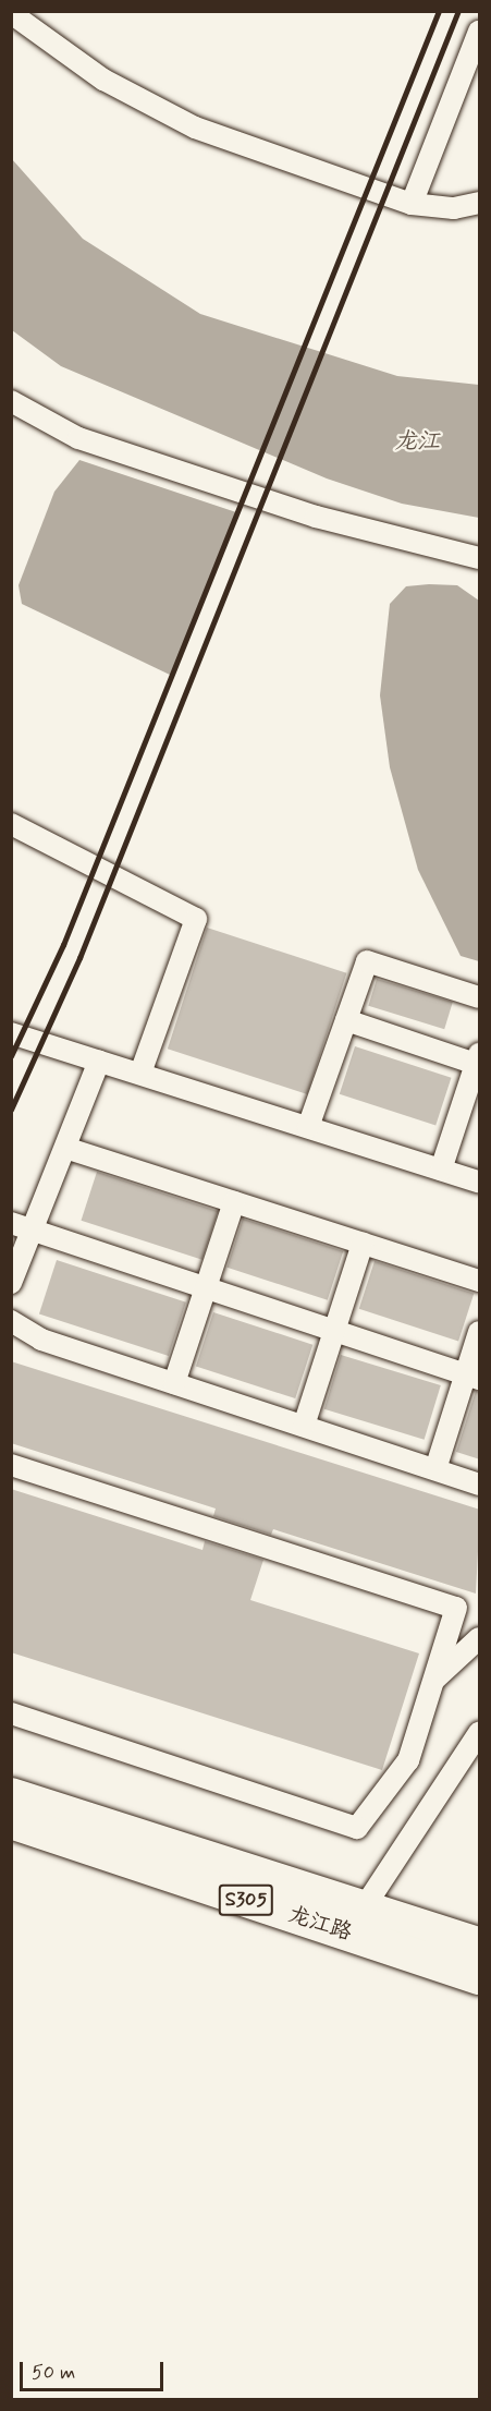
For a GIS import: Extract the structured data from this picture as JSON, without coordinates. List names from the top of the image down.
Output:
{
  "streets": {
    "main road": ["S305", "龙江路"]
  },
  "water": ["龙江"],
  "scale_bar": "50 m"
}
